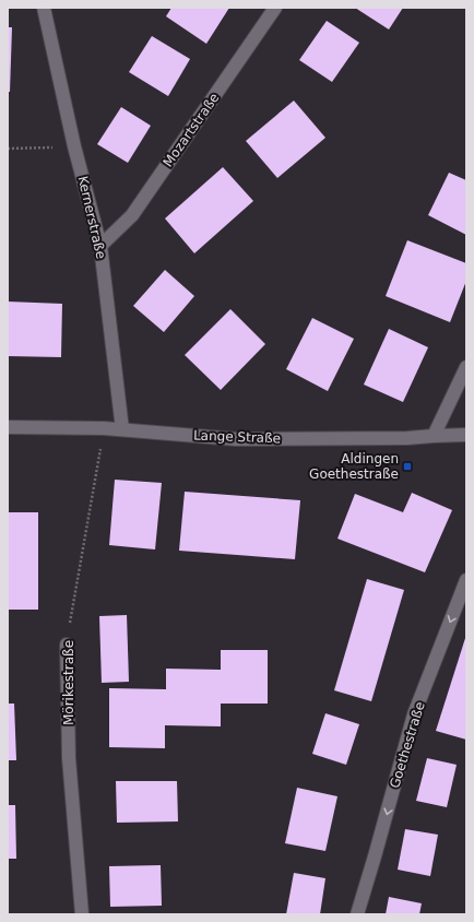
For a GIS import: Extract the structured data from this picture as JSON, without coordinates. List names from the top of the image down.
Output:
{
  "streets": {
    "street": [
      "Mozartstraße",
      "Kernerstraße",
      "Lange Straße",
      "Mörikestraße",
      "Goethestraße"
    ]
  },
  "crossings": [
    ["Mozartstraße", "Kernerstraße"],
    ["Kernerstraße", "Lange Straße"],
    ["Lange Straße", "Mörikestraße"]
  ],
  "one_way": ["Goethestraße"],
  "places": {
    "transit": ["Aldingen Goethestraße"]
  }
}
